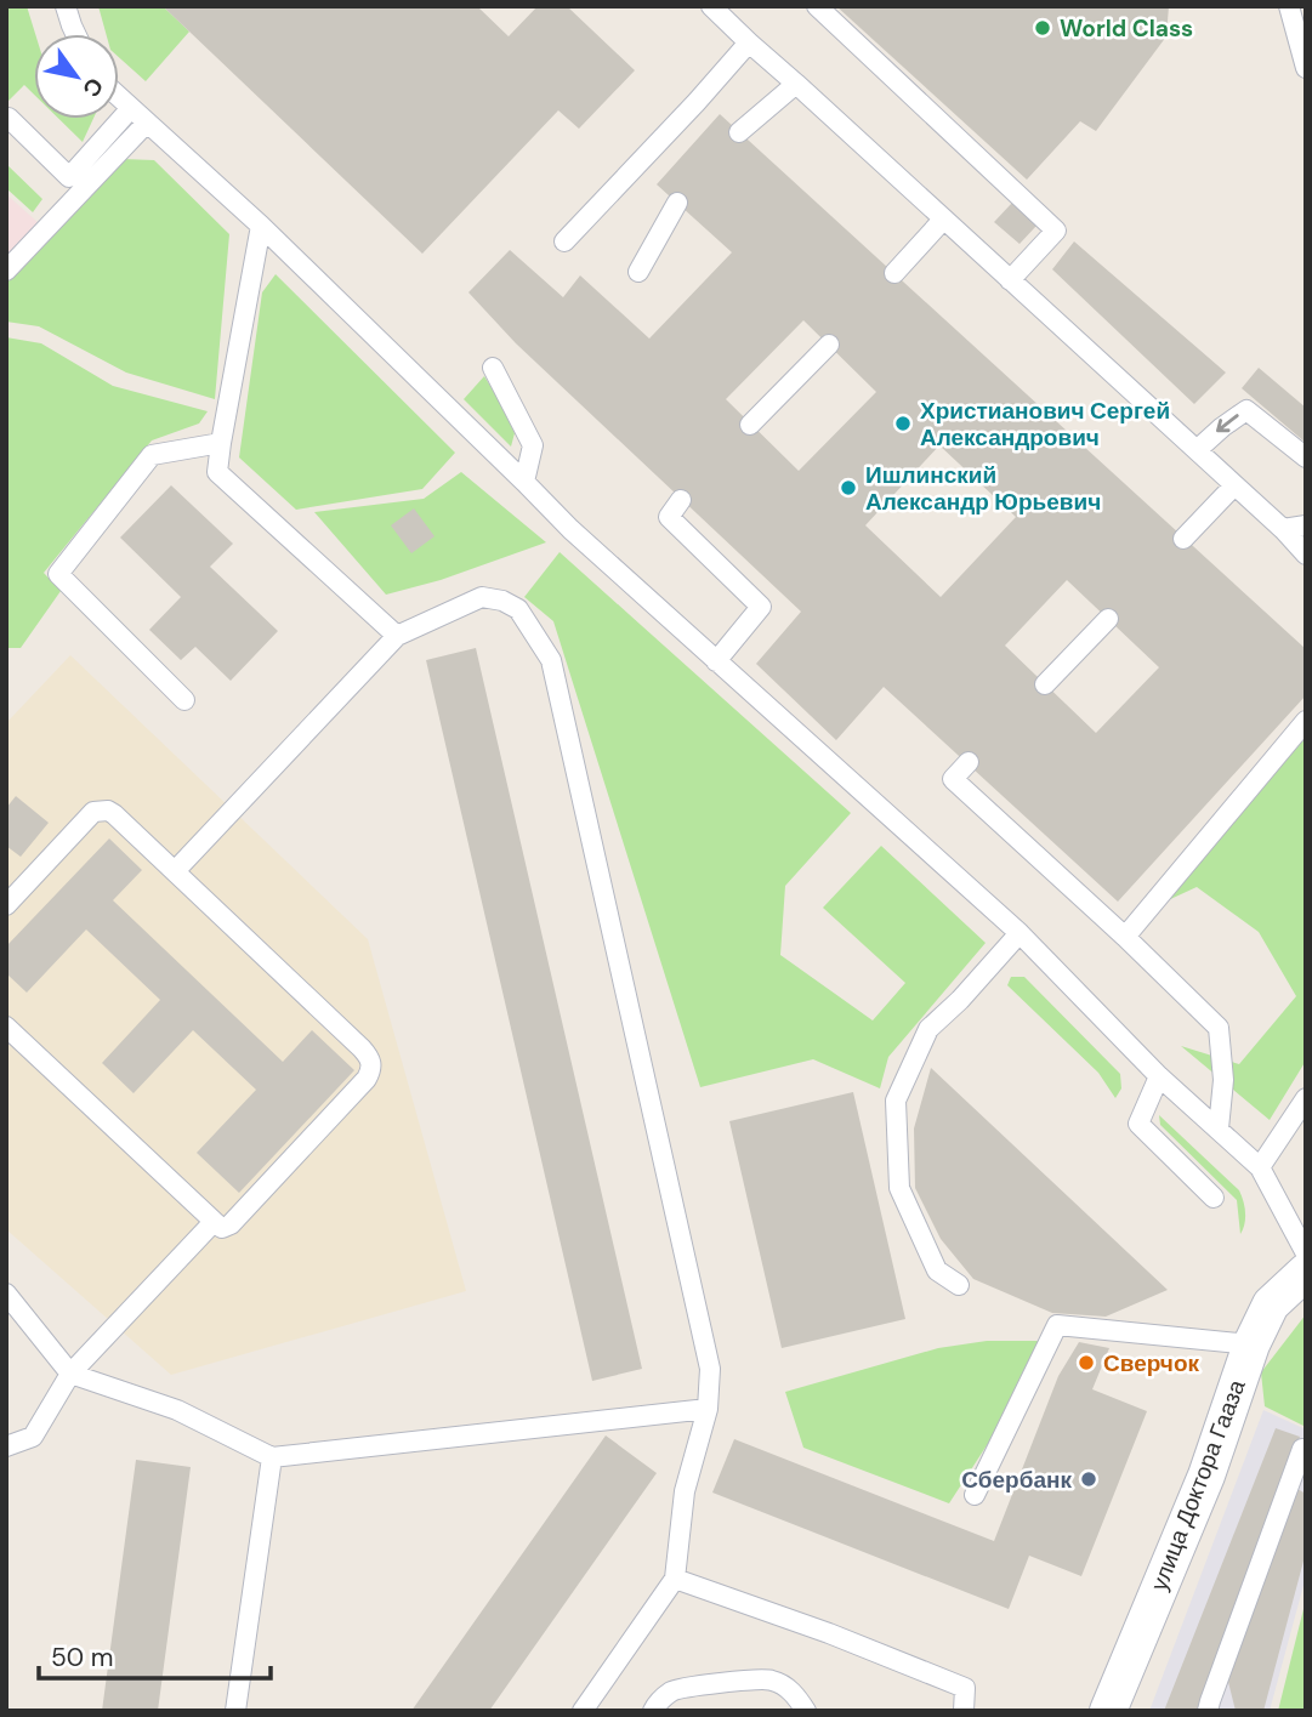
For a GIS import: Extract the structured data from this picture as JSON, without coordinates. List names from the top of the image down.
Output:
{
  "streets": {
    "street": ["улица Доктора Гааза"]
  },
  "places": [
    "World Class",
    "Христианович Сергей Александрович",
    "Ишлинский Александр Юрьевич",
    "Сверчок",
    "Сбербанк"
  ],
  "scale_bar": "50 m",
  "north": "bottom right"
}
